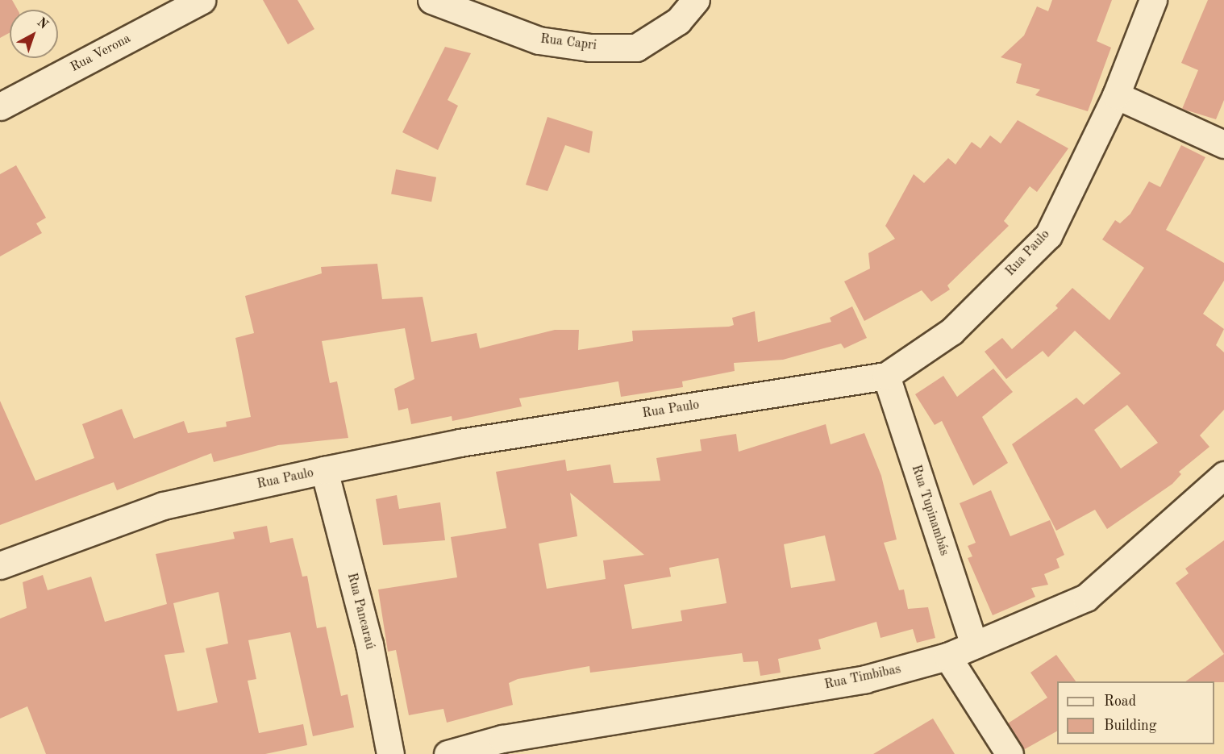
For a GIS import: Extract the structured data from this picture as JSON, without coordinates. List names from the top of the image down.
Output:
{
  "streets": {
    "street": [
      "Rua Capri",
      "Rua Verona",
      "Rua Paulo",
      "Rua Tupinambás",
      "Rua Pancaraú",
      "Rua Timbibas"
    ]
  },
  "crossings": [
    ["Rua Paulo", "Rua Tupinambás"],
    ["Rua Paulo", "Rua Pancaraú"],
    ["Rua Tupinambás", "Rua Timbibas"]
  ],
  "legend": ["Road", "Building"],
  "north": "top right"
}
